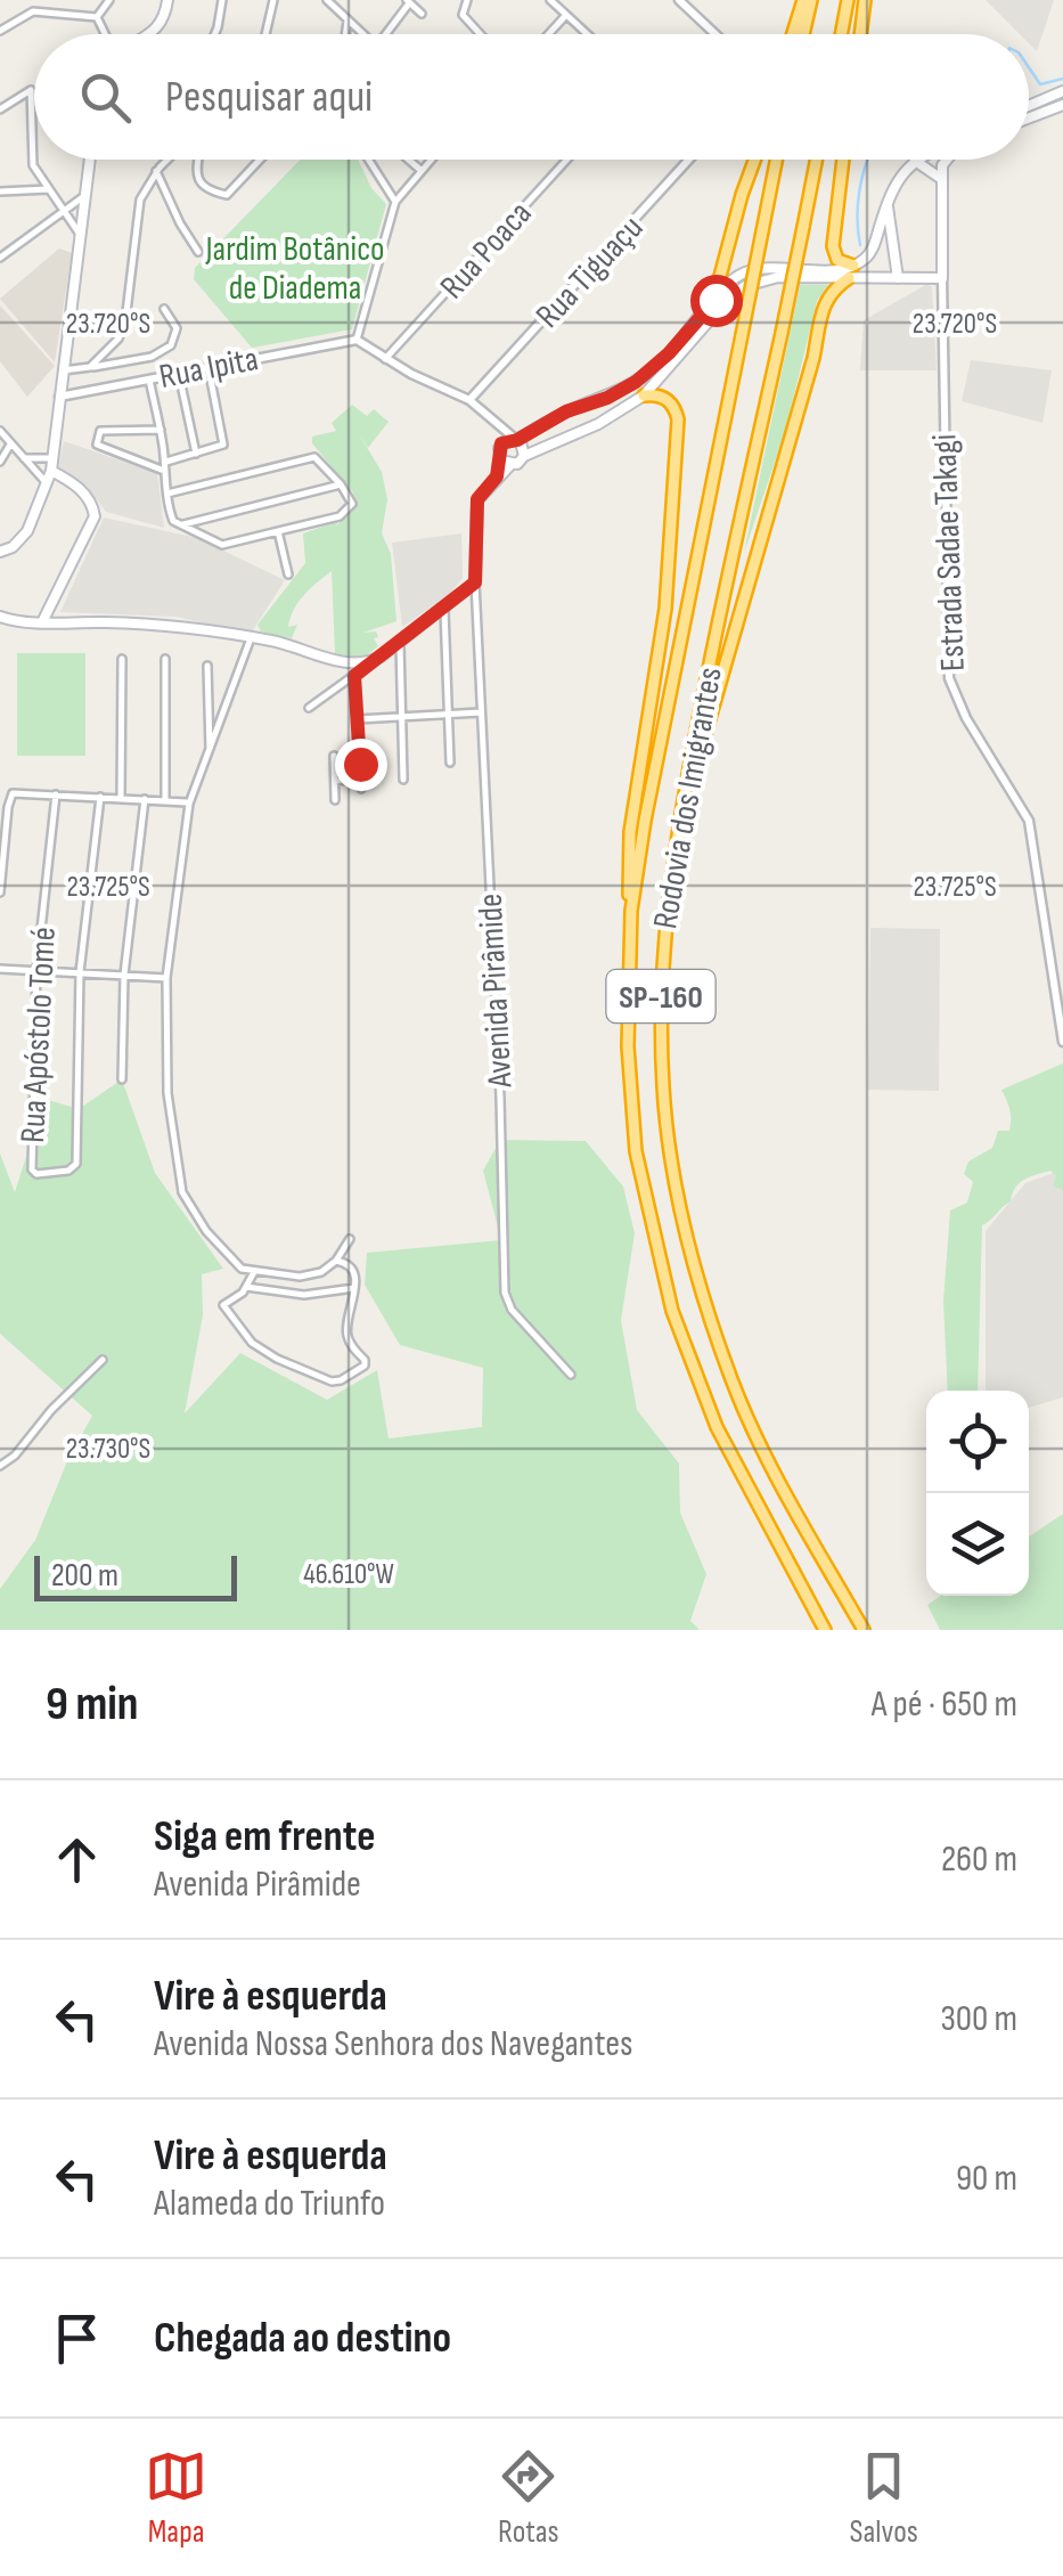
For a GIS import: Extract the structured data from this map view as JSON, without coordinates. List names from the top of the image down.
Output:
{
  "streets": {
    "highway": ["Rodovia dos Imigrantes", "SP-160"],
    "main road": ["Estrada Sadae Takagi"],
    "street": [
      "Rua Poaca",
      "Rua Tiguaçu",
      "Rua Ipita",
      "Avenida Pirâmide",
      "Rua Apóstolo Tomé"
    ]
  },
  "parks": ["Jardim Botânico de Diadema"],
  "scale_bar": "200 m",
  "page": {
    "search": "Pesquisar aqui",
    "scale": "200 m",
    "heading": ["9 min", "A pé · 650 m"],
    "list": [
      ["Siga em frente", "Avenida Pirâmide", "260 m"],
      ["Vire à esquerda", "Avenida Nossa Senhora dos Navegantes", "300 m"],
      ["Vire à esquerda", "Alameda do Triunfo", "90 m"],
      "Chegada ao destino"
    ],
    "nav": ["Mapa", "Rotas", "Salvos"]
  },
  "coordinates": [
    "23.720°S",
    "23.725°S",
    "23.730°S",
    "46.610°W"
  ]
}
